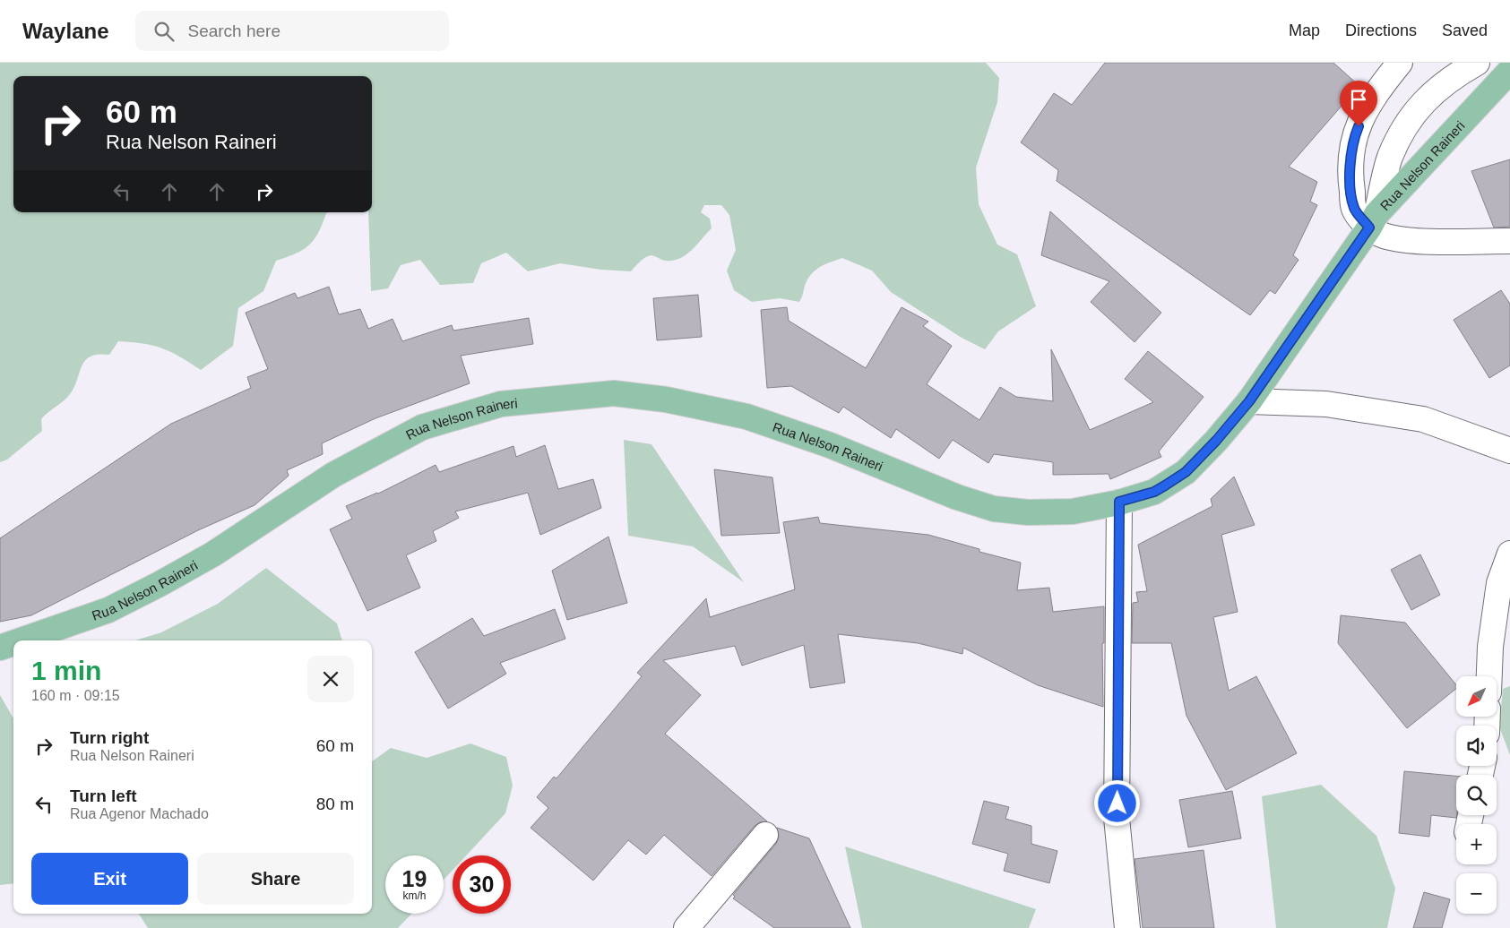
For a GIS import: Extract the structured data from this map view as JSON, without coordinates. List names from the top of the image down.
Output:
{
  "streets": {
    "main road": ["Rua Nelson Raineri"]
  },
  "north": "bottom left",
  "page": {
    "header": "Waylane",
    "search": "Search here",
    "nav": ["Map", "Directions", "Saved"],
    "turn": ["60 m", "Rua Nelson Raineri"],
    "heading": ["1 min", "160 m · 09:15"],
    "map_buttons": ["+", "−"],
    "list": [
      {
        "name": "Turn right",
        "note": "Rua Nelson Raineri",
        "value": "60 m"
      },
      {
        "name": "Turn left",
        "note": "Rua Agenor Machado",
        "value": "80 m"
      }
    ],
    "buttons": ["Exit", "Share"],
    "speed": "19 km/h",
    "limit": "30"
  }
}
